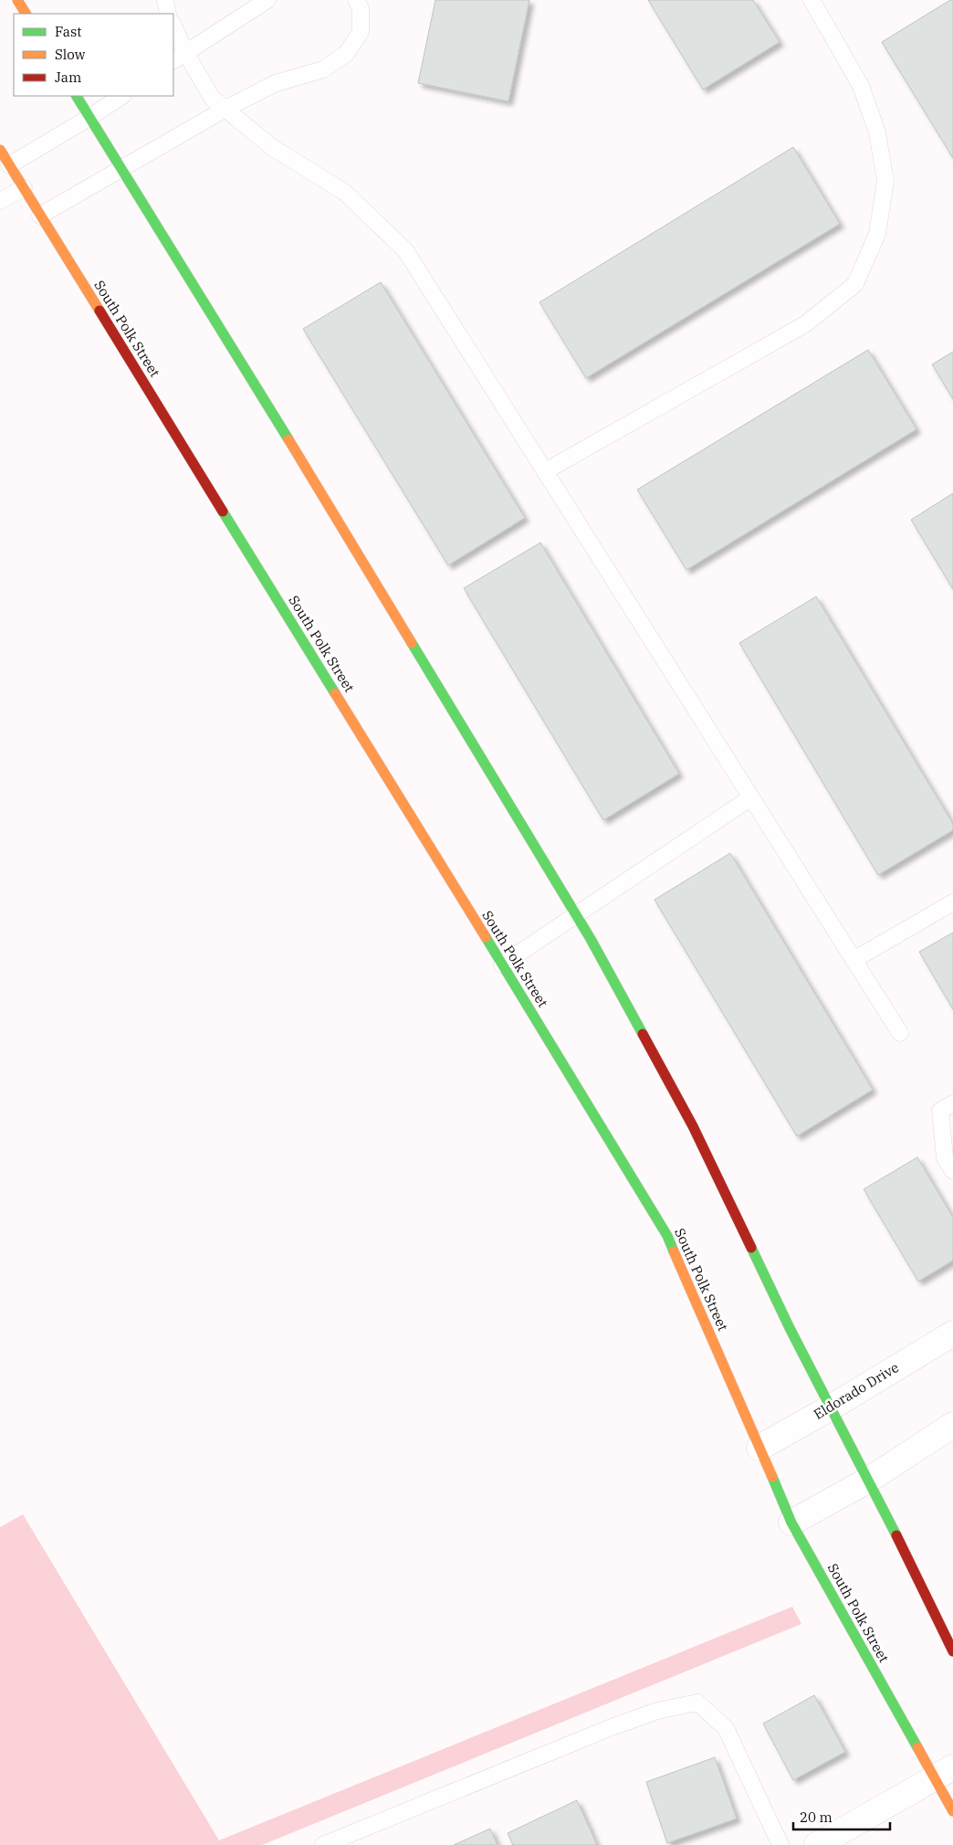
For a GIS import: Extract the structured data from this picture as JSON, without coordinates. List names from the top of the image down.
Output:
{
  "streets": {
    "main road": ["South Polk Street"],
    "street": ["Eldorado Drive"]
  },
  "crossings": [
    ["South Polk Street", "Eldorado Drive"]
  ],
  "legend": ["Fast", "Slow", "Jam"],
  "scale_bar": "20 m"
}
